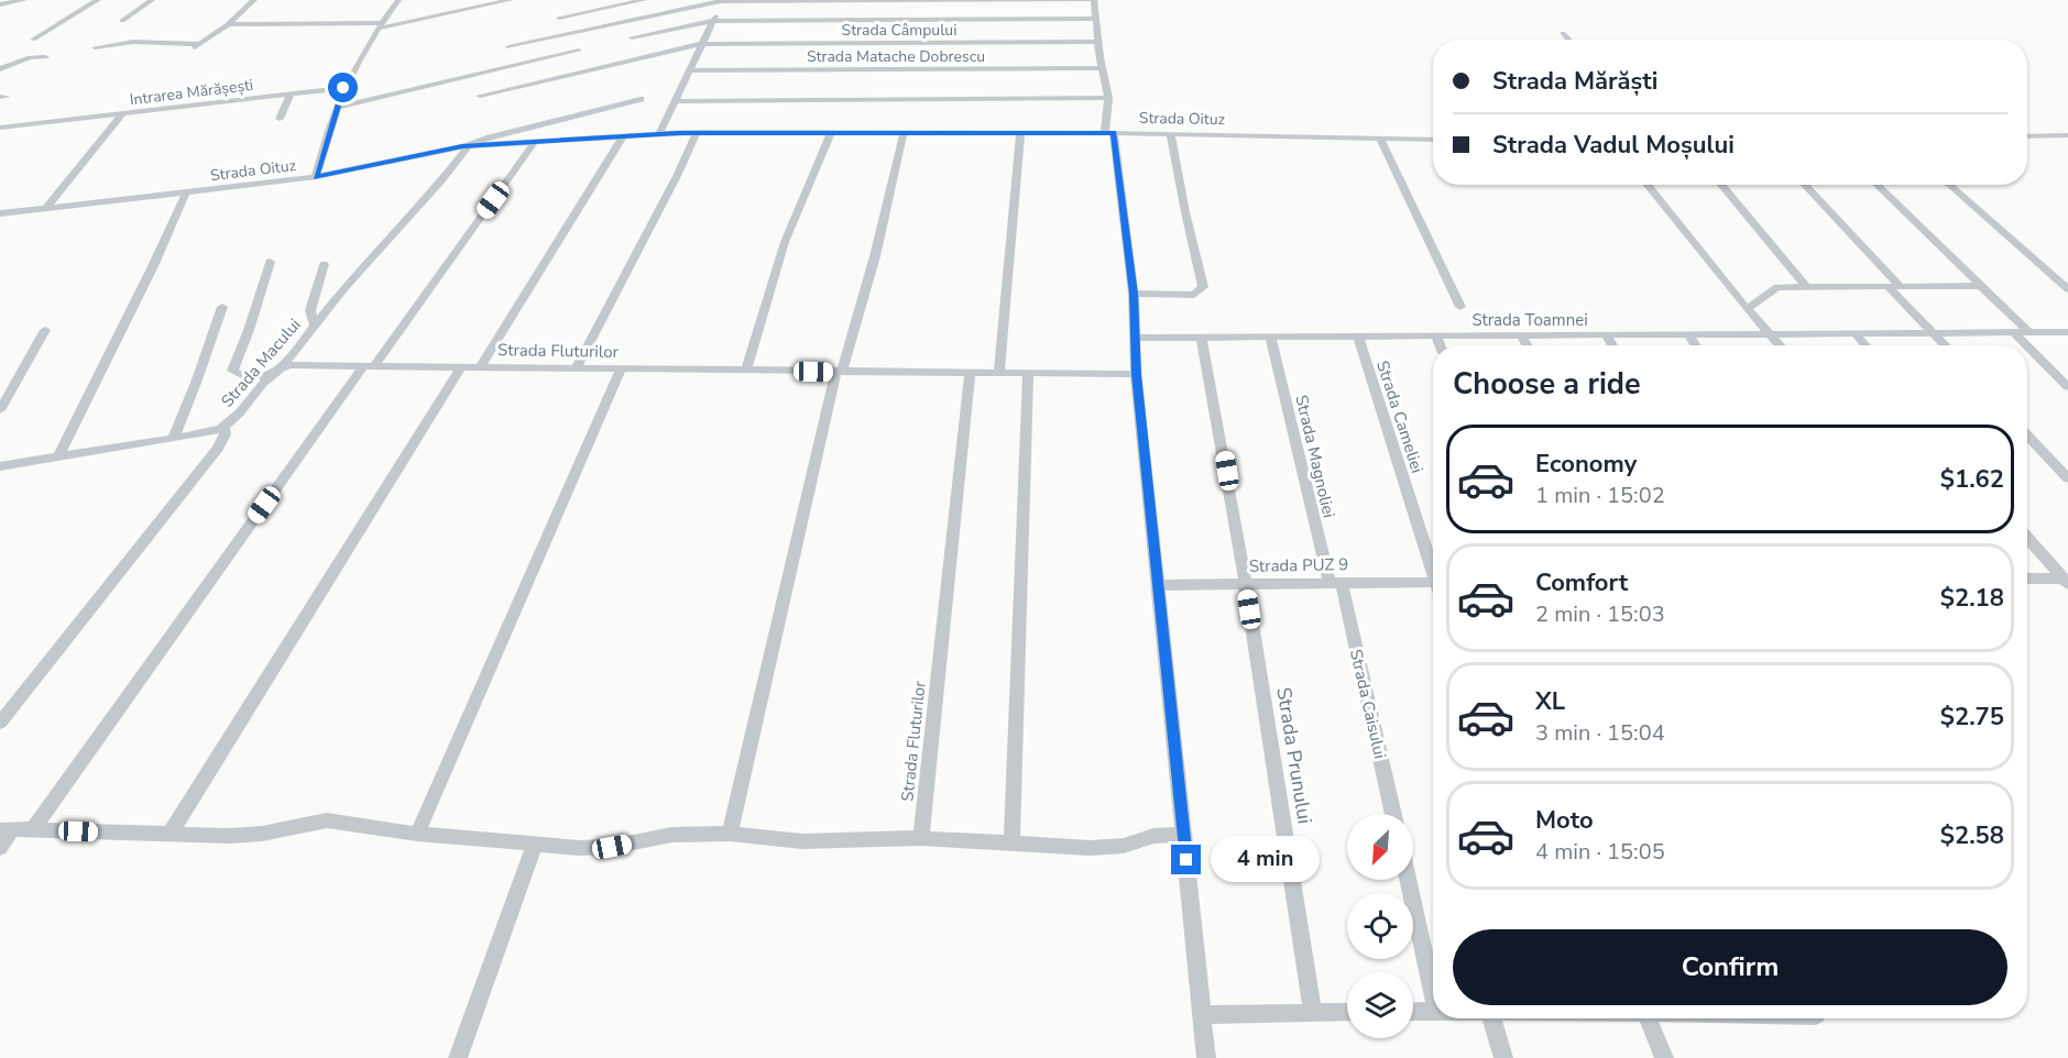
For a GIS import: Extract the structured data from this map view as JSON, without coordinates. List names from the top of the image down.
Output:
{
  "streets": {
    "street": [
      "Strada Câmpului",
      "Strada Matache Dobrescu",
      "Intrarea Mărășești",
      "Strada Oituz",
      "Strada Toamnei",
      "Strada Fluturilor",
      "Strada Macului",
      "Strada Cameliei",
      "Strada Magnoliei",
      "Strada PUZ 9",
      "Strada Caisului",
      "Strada Prunului"
    ]
  },
  "crossings": [
    ["Intrarea Mărășești", "Strada Oituz"],
    ["Strada Oituz", "Strada Macului"],
    ["Strada Toamnei", "Strada Cameliei"],
    ["Strada Toamnei", "Strada Magnoliei"],
    ["Strada Toamnei", "Strada Prunului"],
    ["Strada Fluturilor", "Strada Macului"],
    ["Strada Magnoliei", "Strada PUZ 9"],
    ["Strada Magnoliei", "Strada Caisului"],
    ["Strada PUZ 9", "Strada Caisului"],
    ["Strada PUZ 9", "Strada Prunului"]
  ],
  "north": "bottom left",
  "page": {
    "banner": ["Strada Mărăști", "Strada Vadul Moșului"],
    "heading": "Choose a ride",
    "list": [
      {
        "name": "Economy",
        "note": "1 min · 15:02",
        "value": "$1.62"
      },
      {
        "name": "Comfort",
        "note": "2 min · 15:03",
        "value": "$2.18"
      },
      {
        "name": "XL",
        "note": "3 min · 15:04",
        "value": "$2.75"
      },
      {
        "name": "Moto",
        "note": "4 min · 15:05",
        "value": "$2.58"
      }
    ],
    "bubble": "4 min",
    "buttons": "Confirm"
  }
}
